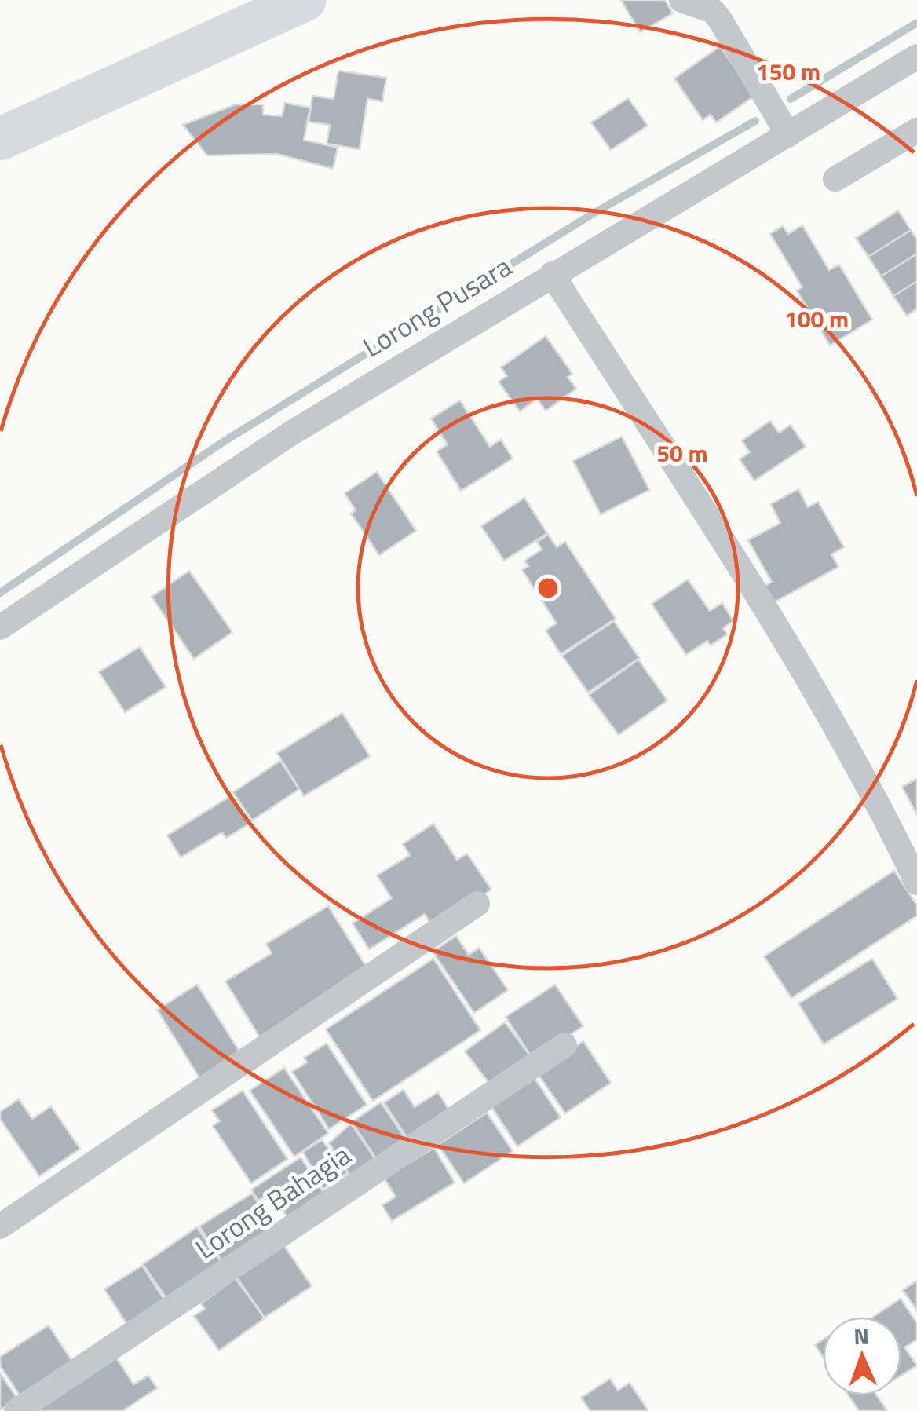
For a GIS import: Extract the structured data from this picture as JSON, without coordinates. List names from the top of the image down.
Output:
{
  "streets": {
    "street": ["Lorong Pusara", "Lorong Bahagia"]
  },
  "north": "top",
  "rings": ["150 m", "100 m", "50 m"]
}
